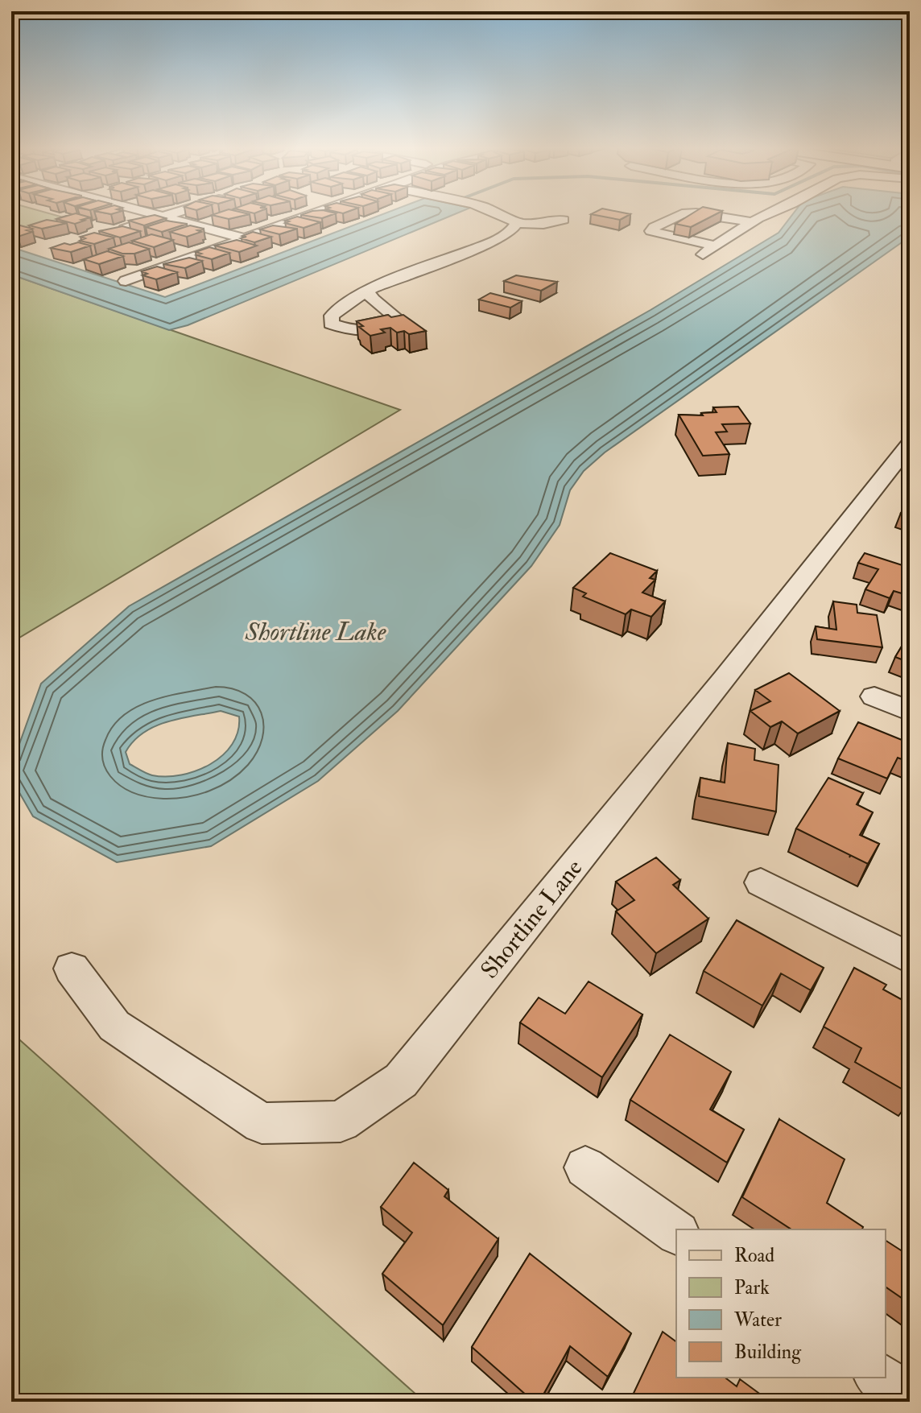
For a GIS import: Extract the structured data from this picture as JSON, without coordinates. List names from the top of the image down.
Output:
{
  "streets": {
    "street": ["Shortline Lane"]
  },
  "water": ["Shortline Lake"],
  "legend": [
    "Road",
    "Park",
    "Water",
    "Building"
  ]
}
